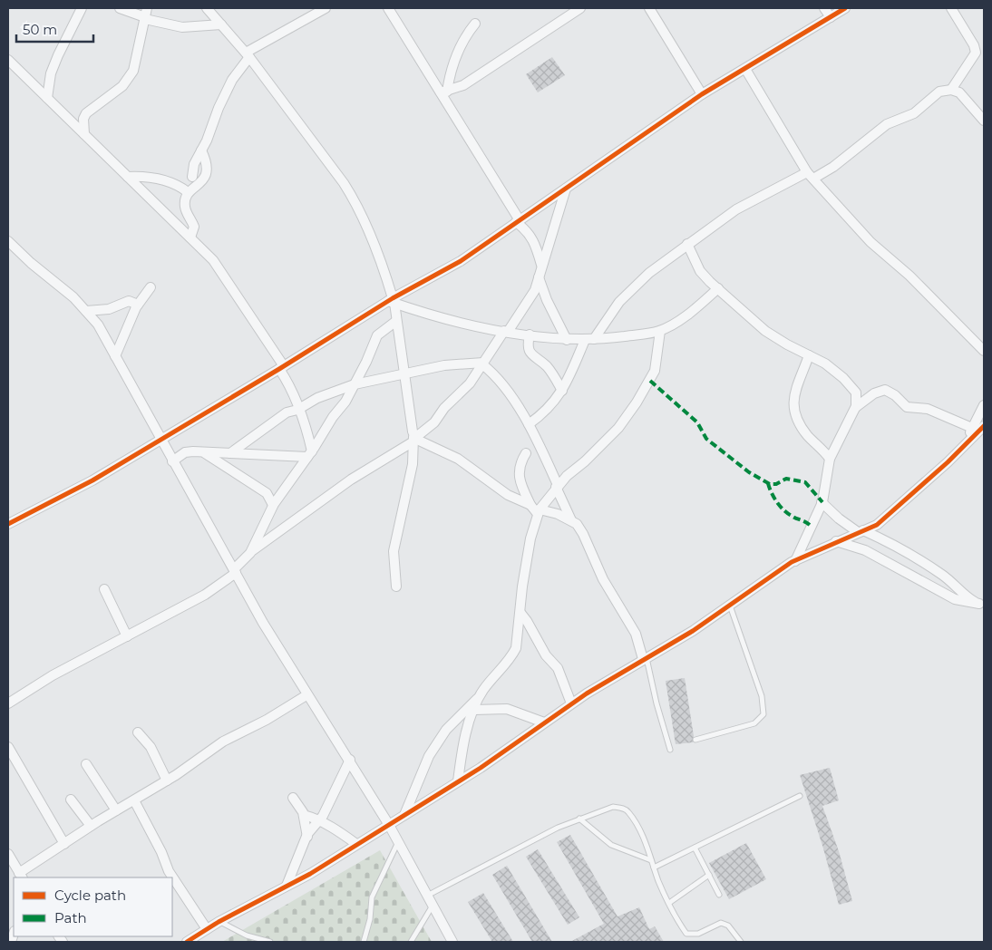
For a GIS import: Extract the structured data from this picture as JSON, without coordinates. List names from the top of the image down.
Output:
{
  "legend": ["Cycle path", "Path"],
  "scale_bar": "50 m"
}
